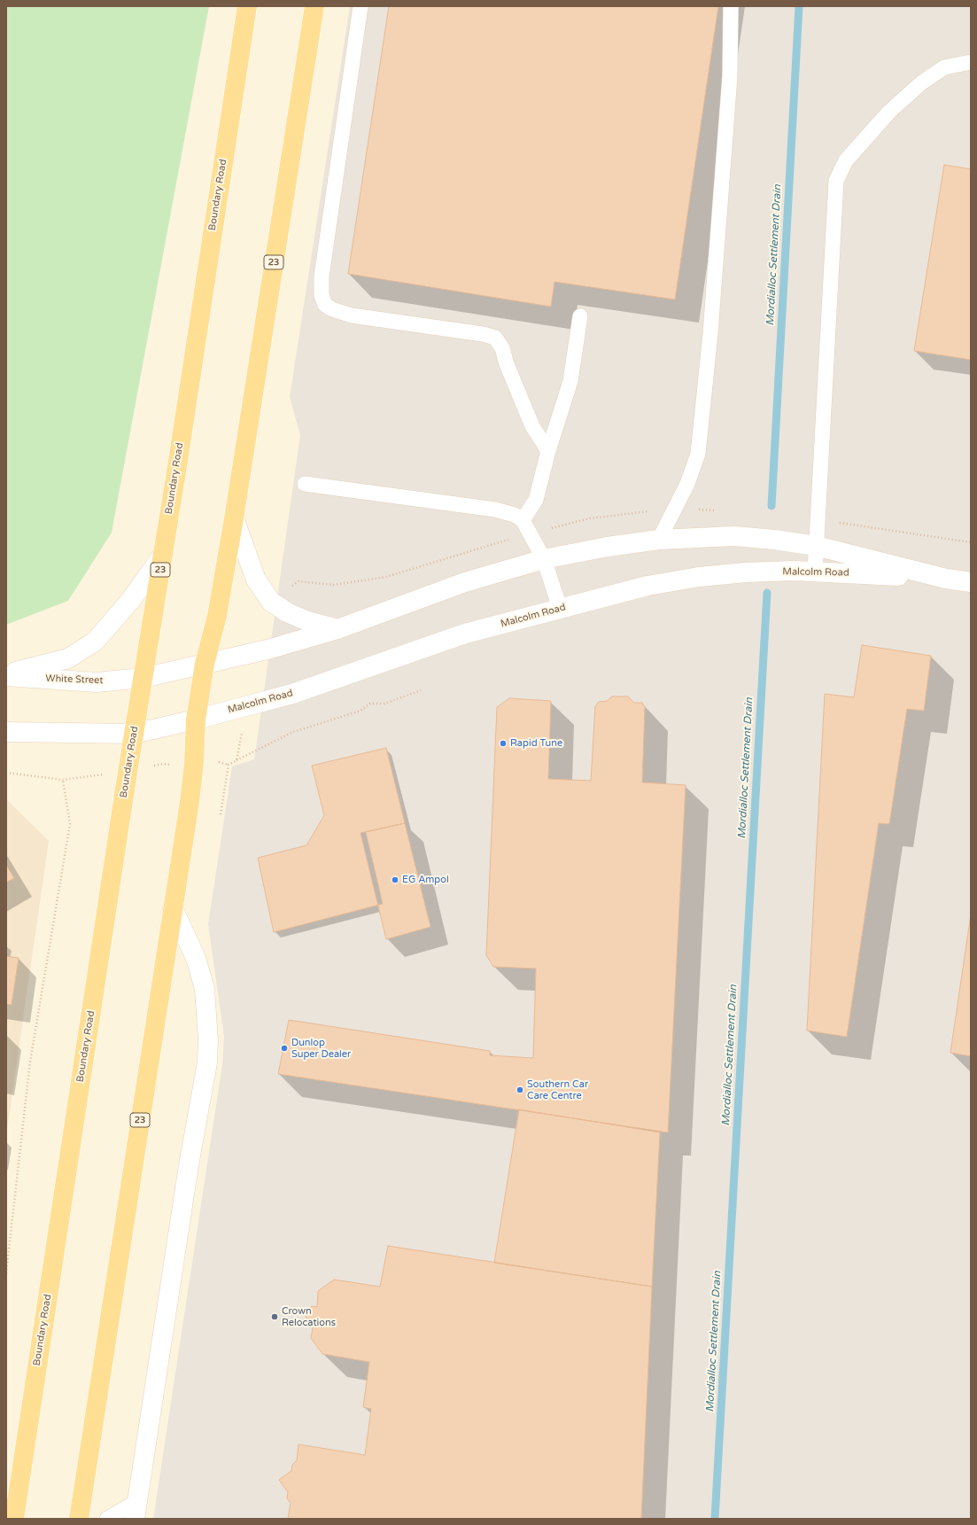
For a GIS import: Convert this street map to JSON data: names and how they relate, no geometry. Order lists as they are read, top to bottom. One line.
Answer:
{"streets":{"main road":["Boundary Road","23"],"street":["Malcolm Road","White Street"]},"crossings":[["Boundary Road","Malcolm Road"],["Boundary Road","White Street"],["23","Malcolm Road"],["Malcolm Road","White Street"]],"water":["Mordialloc Settlement Drain"],"places":["Rapid Tune","EG Ampol","Dunlop Super Dealer","Southern Car Care Centre","Crown Relocations"]}
